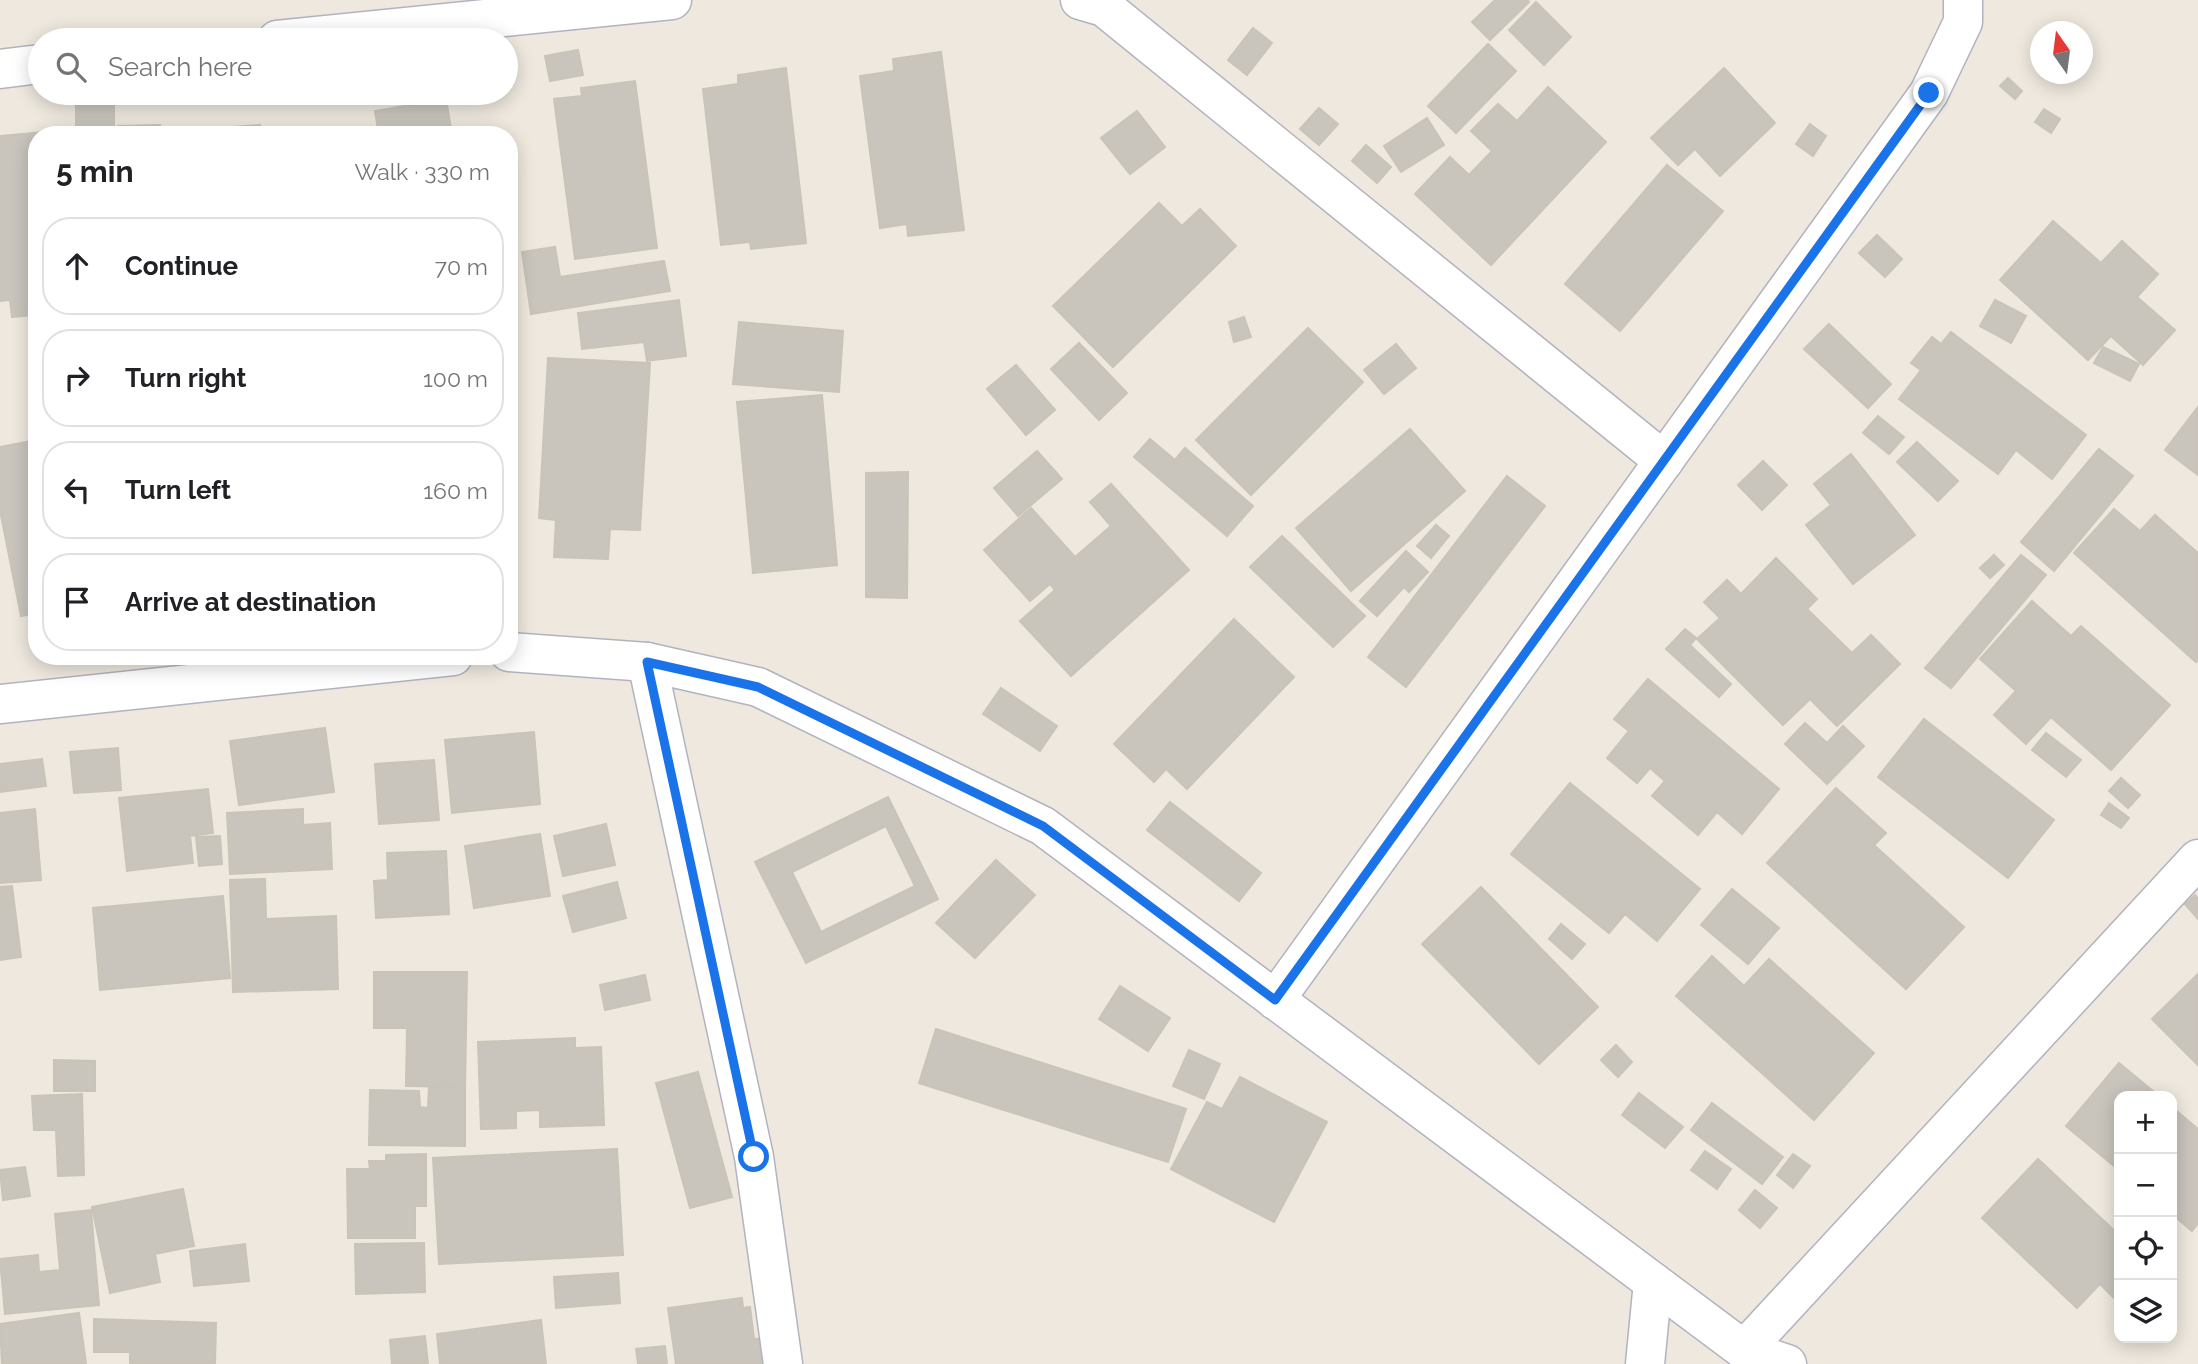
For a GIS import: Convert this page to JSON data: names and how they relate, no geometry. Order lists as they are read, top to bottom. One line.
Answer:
{"north":"top","page":{"search":"Search here","heading":["5 min","Walk · 330 m"],"list":[["Continue","70 m"],["Turn right","100 m"],["Turn left","160 m"],"Arrive at destination"],"map_buttons":["+","−"]}}
